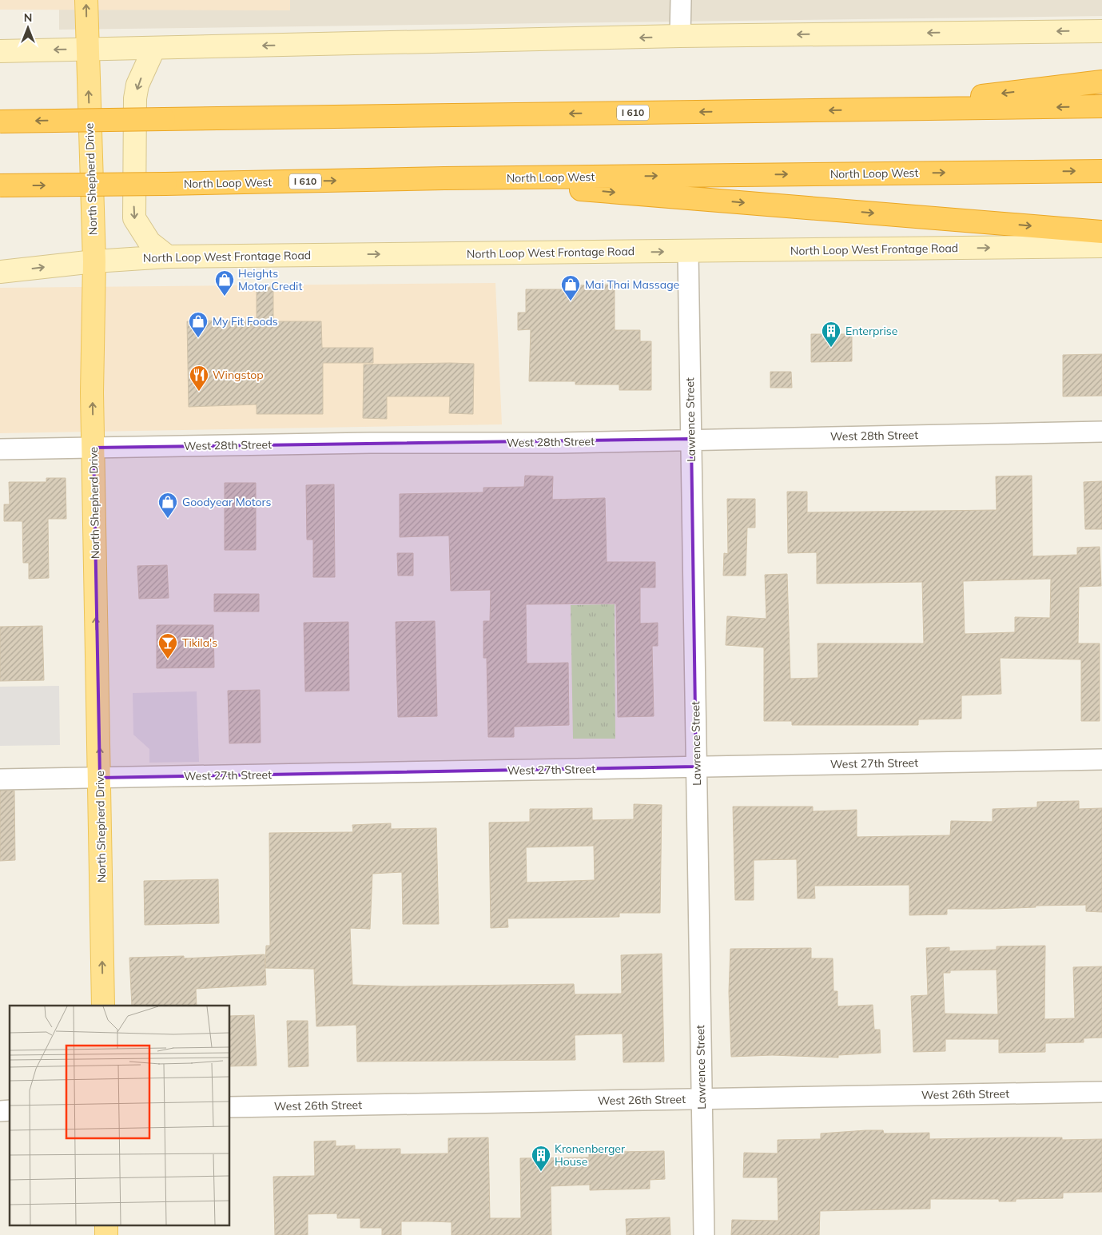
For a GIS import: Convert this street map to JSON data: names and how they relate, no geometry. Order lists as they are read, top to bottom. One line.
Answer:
{"streets":{"highway":["I 610","North Loop West"],"main road":["North Shepherd Drive","North Loop West Frontage Road"],"street":["Lawrence Street","West 28th Street","West 27th Street","West 26th Street"]},"crossings":[["North Shepherd Drive","North Loop West Frontage Road"],["North Shepherd Drive","West 28th Street"],["North Shepherd Drive","West 27th Street"],["North Loop West Frontage Road","Lawrence Street"],["Lawrence Street","West 28th Street"],["Lawrence Street","West 27th Street"],["Lawrence Street","West 26th Street"]],"one_way":["North Shepherd Drive","North Loop West Frontage Road"],"places":{"shop":["Heights Motor Credit","Mai Thai Massage","My Fit Foods","Goodyear Motors"],"building":["Enterprise","Kronenberger House"],"restaurant":["Wingstop"],"bar":["Tikila's"]},"north":"top"}
